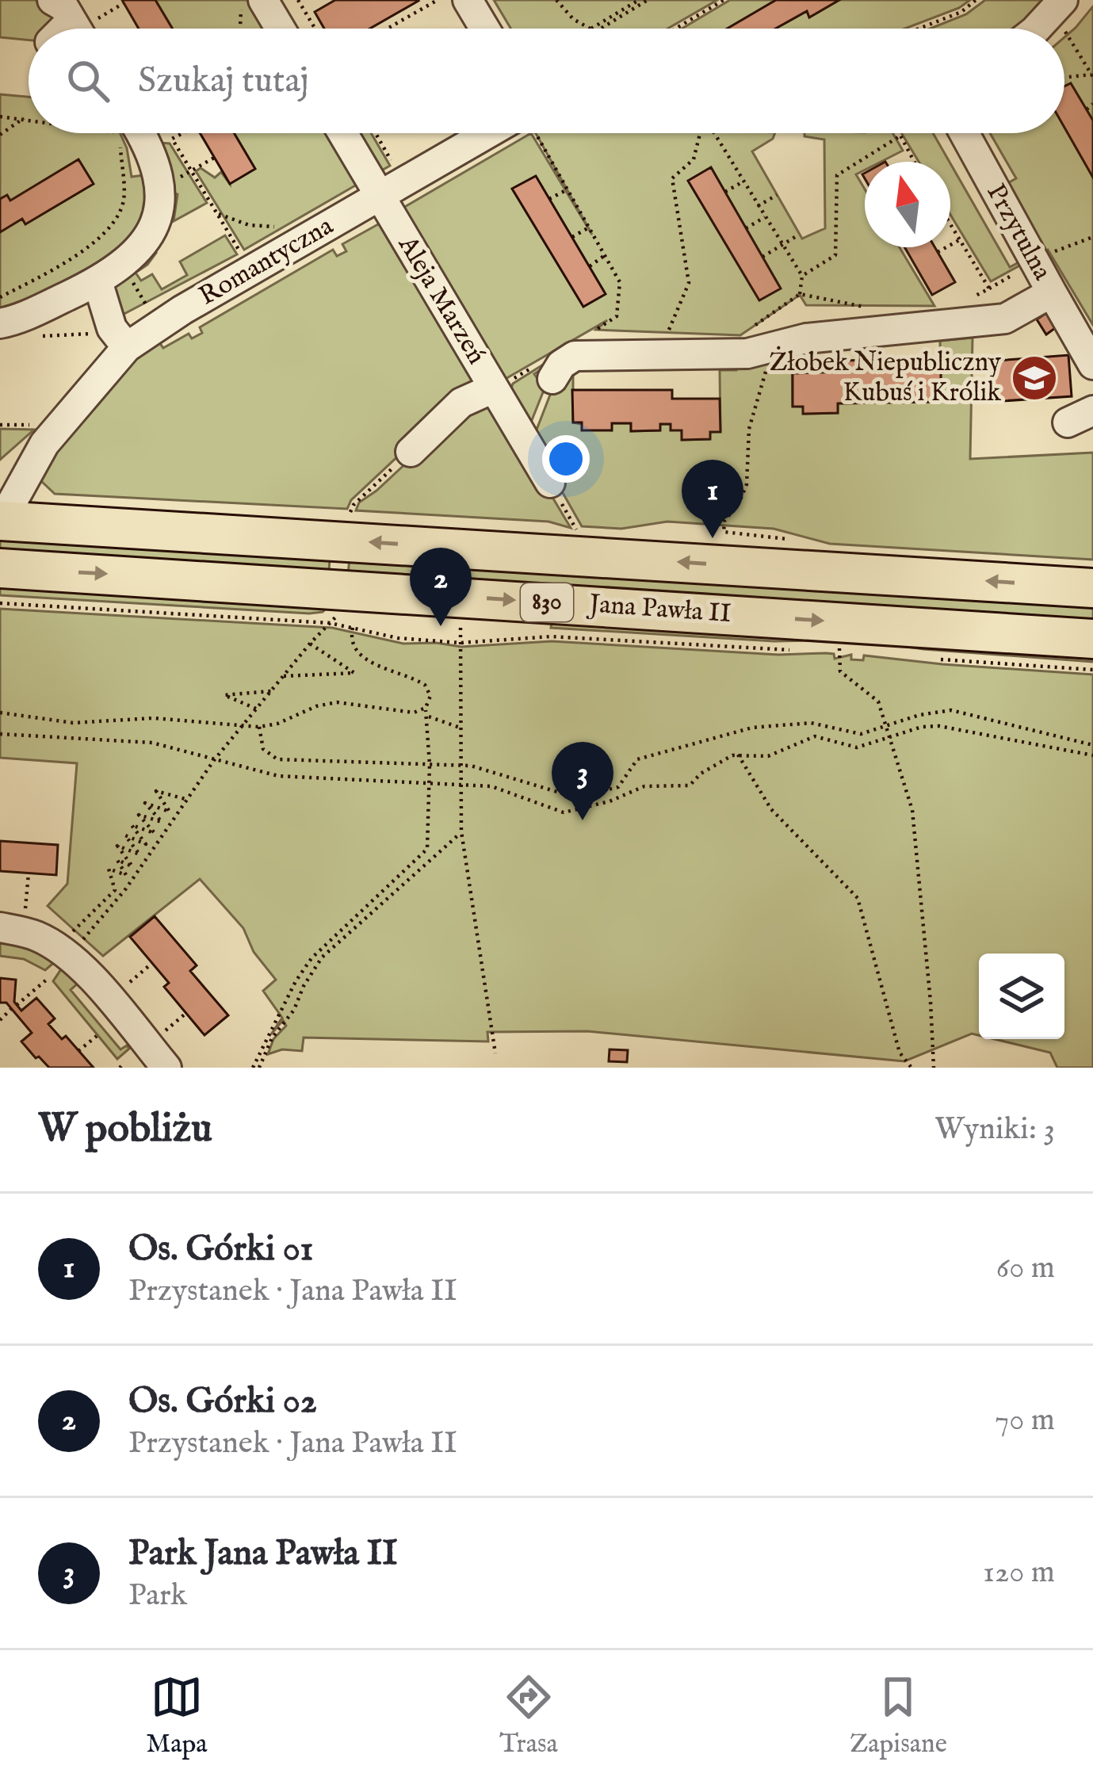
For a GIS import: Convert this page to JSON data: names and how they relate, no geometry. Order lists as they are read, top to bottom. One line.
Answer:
{"streets":{"main road":["830","Jana Pawła II"],"street":["Przytulna","Romantyczna","Aleja Marzeń"]},"crossings":[["Romantyczna","Aleja Marzeń"],["Romantyczna","Jana Pawła II"]],"places":{"school or university":["Żłobek Niepubliczny Kubuś i Królik"]},"north":"top","page":{"search":"Szukaj tutaj","pins":["1","2","3"],"heading":["W pobliżu","Wyniki: 3"],"list":[{"mark":"1","name":"Os. Górki 01","note":"Przystanek · Jana Pawła II","value":"60 m"},{"mark":"2","name":"Os. Górki 02","note":"Przystanek · Jana Pawła II","value":"70 m"},{"mark":"3","name":"Park Jana Pawła II","note":"Park","value":"120 m"}],"nav":["Mapa","Trasa","Zapisane"]}}
